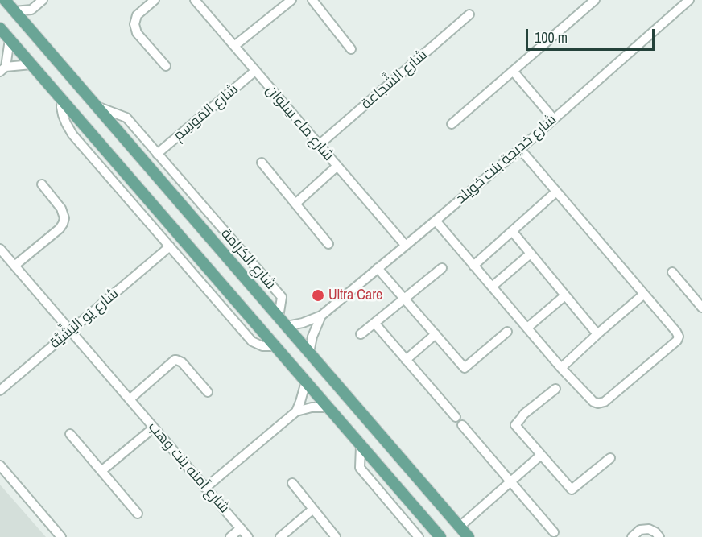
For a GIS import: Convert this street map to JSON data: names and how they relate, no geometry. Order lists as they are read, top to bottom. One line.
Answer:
{"streets":{"main road":["شارع الكرامة"],"street":["شارع الشَّجاعة","شارع المَوسِم","شارع ماء سِلوان","شارع خديجة بنت خويلد","شارع يَو اليَشِّيَّة","شارع آمنه بنت وهب"]},"crossings":[["شارع الشَّجاعة","شارع ماء سِلوان"],["شارع المَوسِم","شارع ماء سِلوان"],["شارع ماء سِلوان","شارع خديجة بنت خويلد"],["شارع خديجة بنت خويلد","شارع الكرامة"],["شارع يَو اليَشِّيَّة","شارع آمنه بنت وهب"]],"places":["Ultra Care"],"scale_bar":"100 m"}
